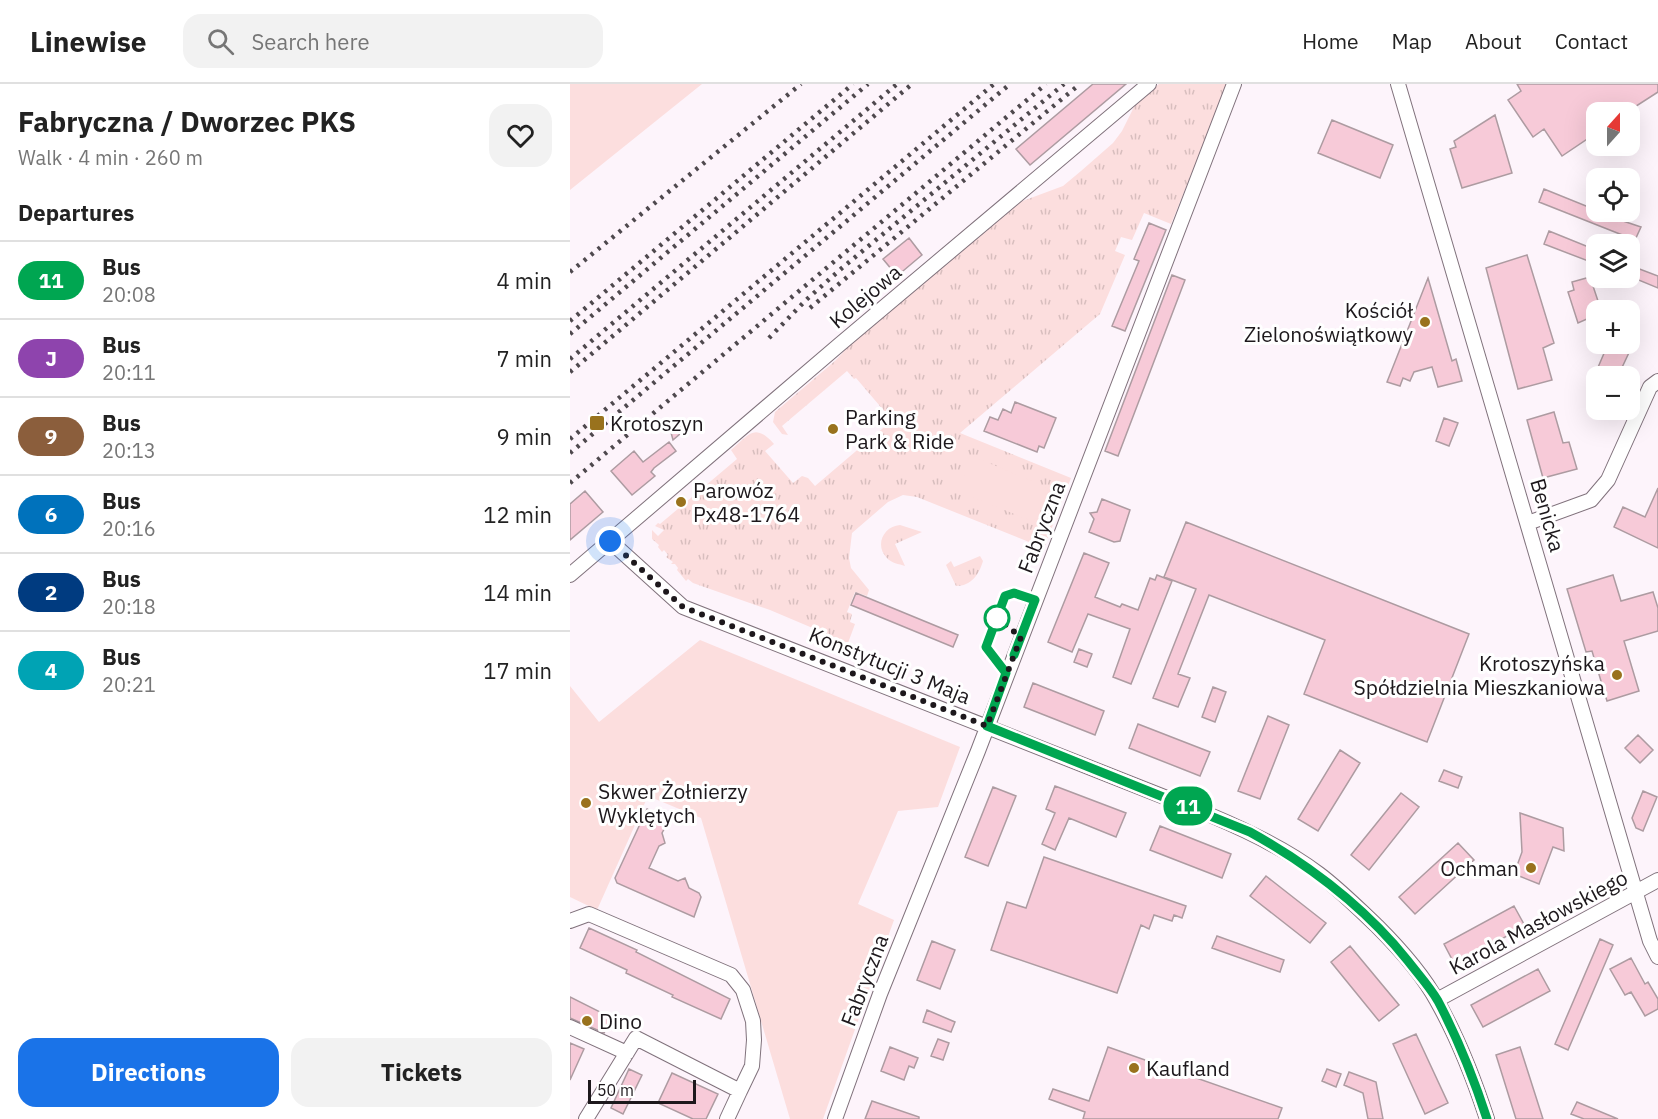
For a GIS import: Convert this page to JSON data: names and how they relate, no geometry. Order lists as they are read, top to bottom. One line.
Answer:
{"streets":{"street":["Kolejowa","Benicka","Fabryczna","Konstytucji 3 Maja","Karola Masłowskiego"]},"crossings":[["Kolejowa","Konstytucji 3 Maja"],["Benicka","Karola Masłowskiego"],["Fabryczna","Konstytucji 3 Maja"],["Konstytucji 3 Maja","Karola Masłowskiego"]],"places":{"other":["Kościół Zielonoświątkowy","Parking Park & Ride","Parowóz Px48-1764","Krotoszyńska Spółdzielnia Mieszkaniowa","Skwer Żołnierzy Wyklętych","Ochman","Dino","Kaufland"],"transit":["Krotoszyn"]},"lines":["bus line 11"],"scale_bar":"50 m","north":"top","page":{"header":"Linewise","search":"Search here","nav":["Home","Map","About","Contact"],"heading":[["Fabryczna / Dworzec PKS","Walk · 4 min · 260 m"],"Departures"],"on_map":"11","map_buttons":["+","−"],"list":[{"mark":"11","name":"Bus","note":"20:08","value":"4 min"},{"mark":"J","name":"Bus","note":"20:11","value":"7 min"},{"mark":"9","name":"Bus","note":"20:13","value":"9 min"},{"mark":"6","name":"Bus","note":"20:16","value":"12 min"},{"mark":"2","name":"Bus","note":"20:18","value":"14 min"},{"mark":"4","name":"Bus","note":"20:21","value":"17 min"}],"buttons":["Directions","Tickets"],"scale":"50 m"}}
